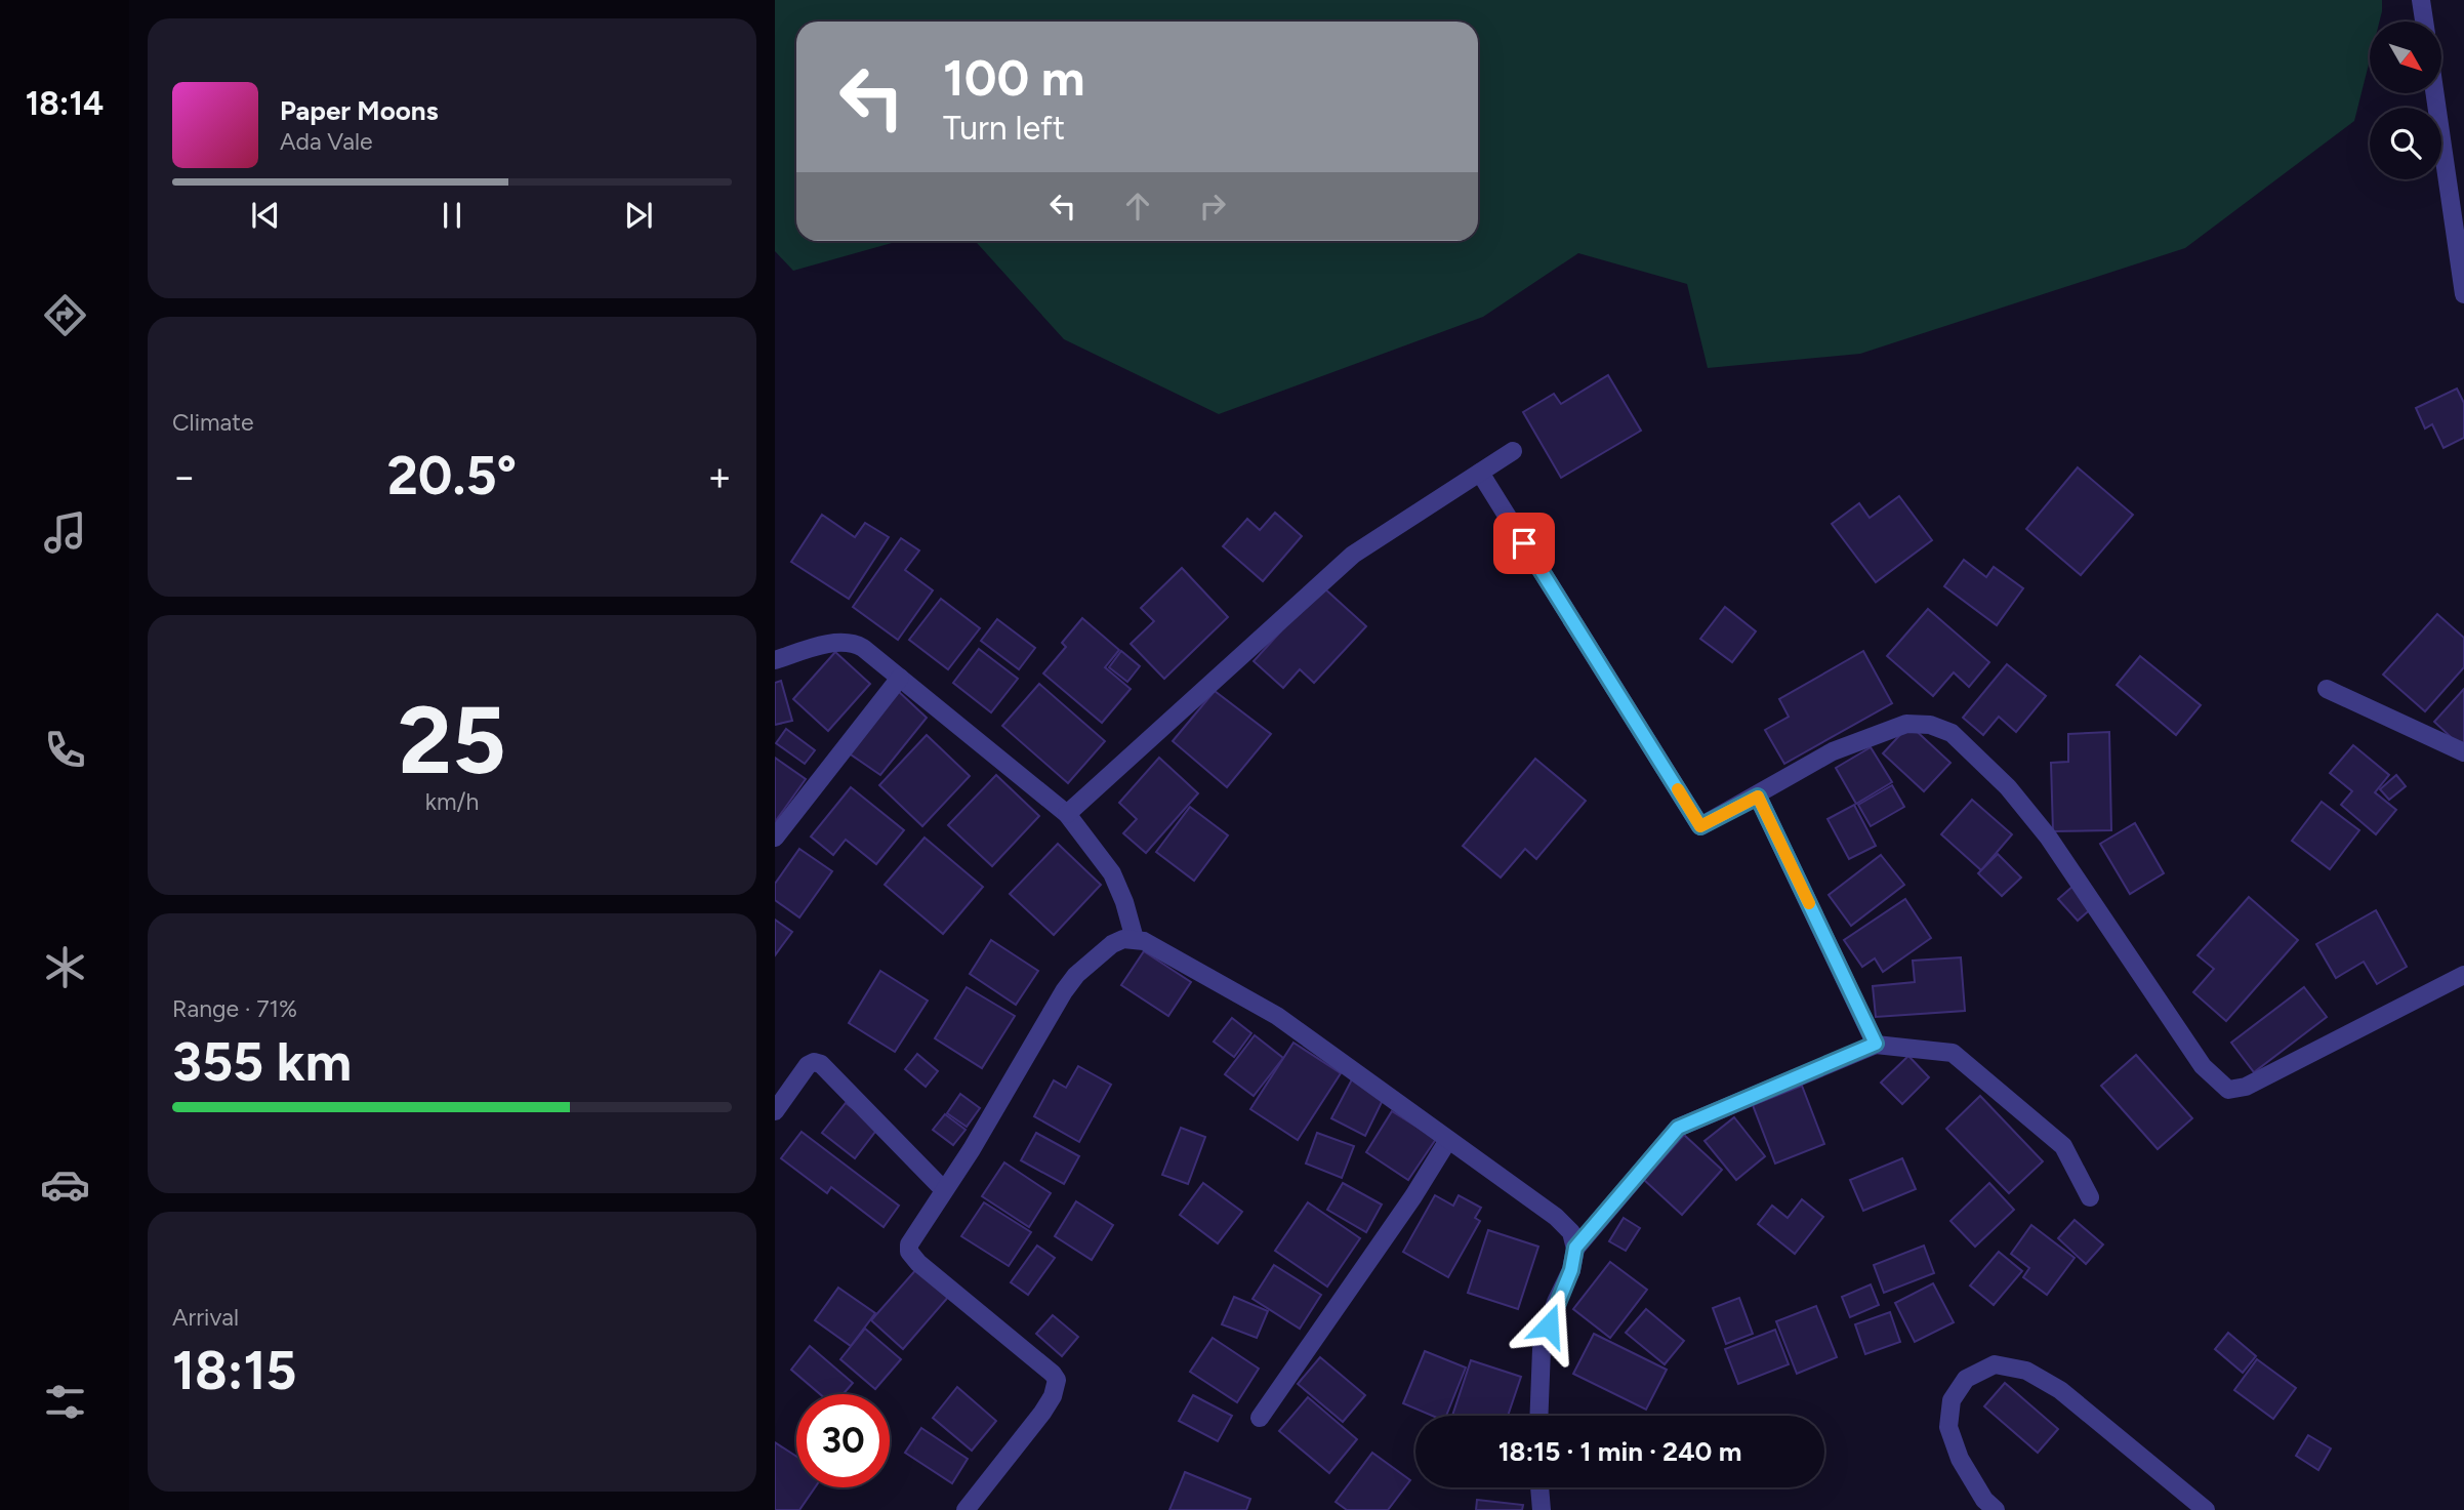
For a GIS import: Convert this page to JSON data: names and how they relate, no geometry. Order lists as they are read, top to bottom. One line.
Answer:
{"north":"bottom right","page":{"tabs":"18:14","turn":["100 m","Turn left"],"song":["Paper Moons","Ada Vale"],"tile":["Climate",["25","km/h"],["Range · 71%","355 km"],["Arrival","18:15"]],"heat":["−","20.5°","+"],"limit":"30","trip":"18:15 · 1 min · 240 m"}}
